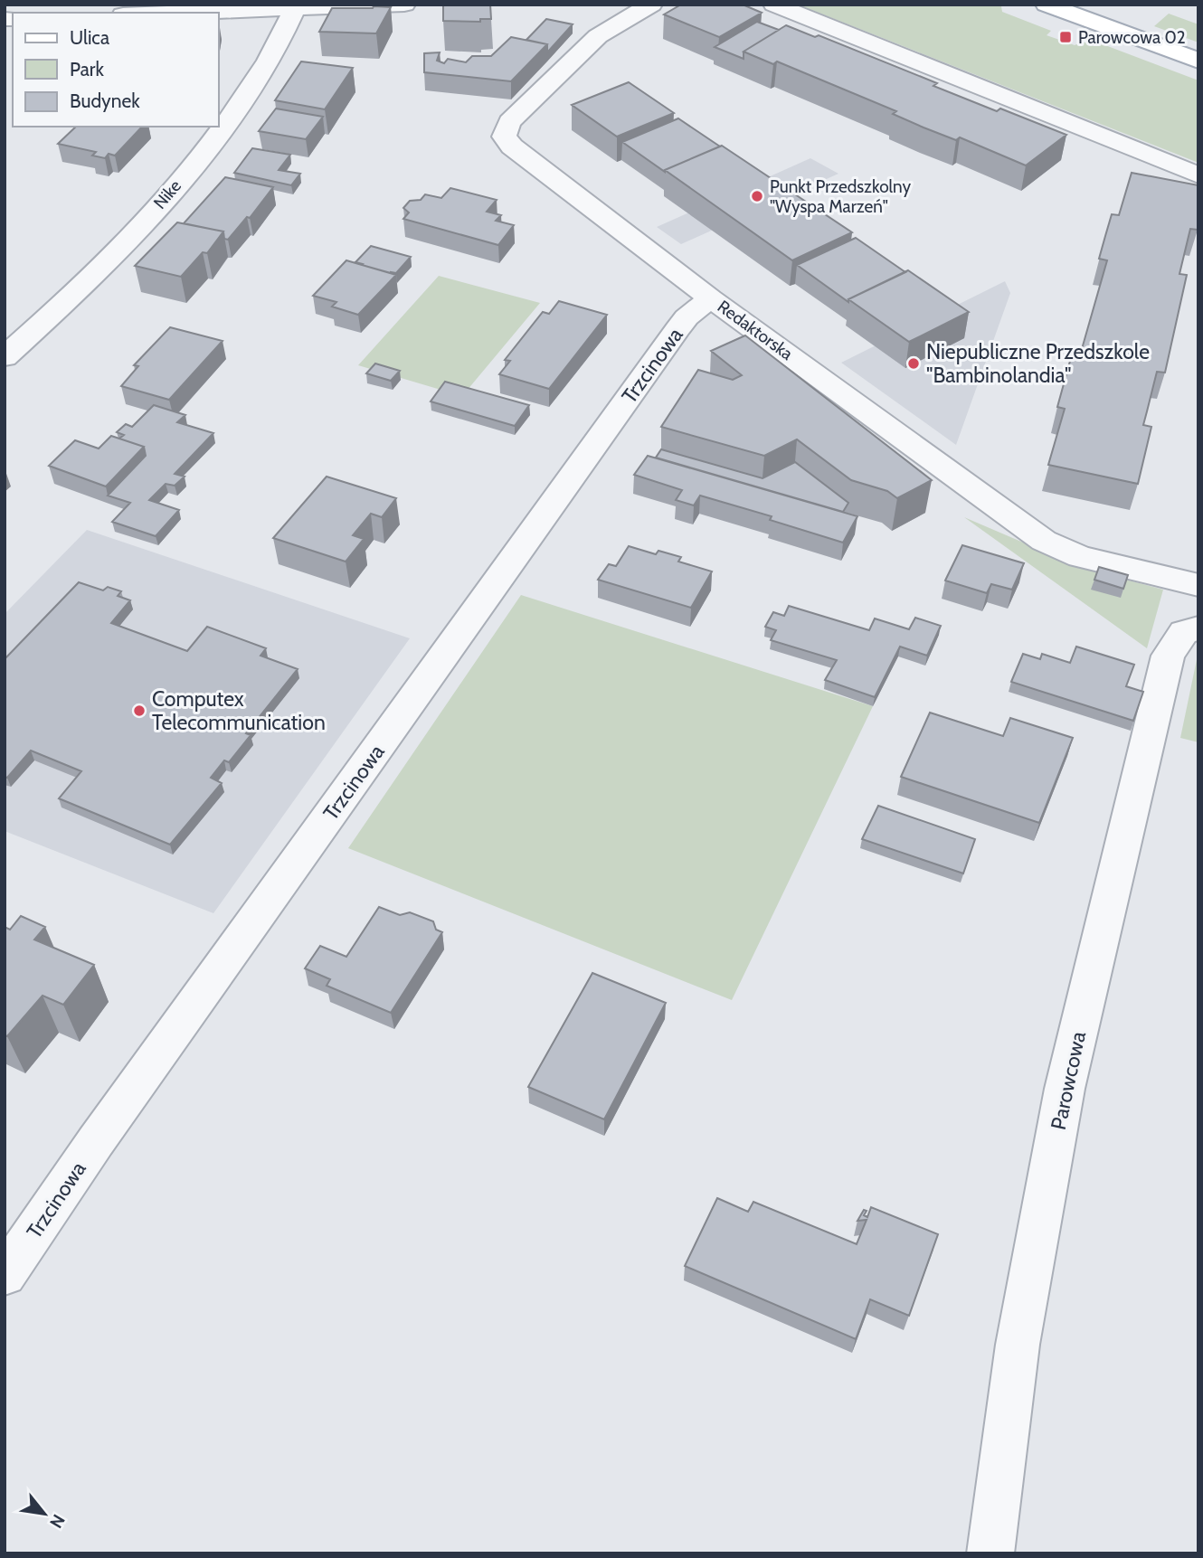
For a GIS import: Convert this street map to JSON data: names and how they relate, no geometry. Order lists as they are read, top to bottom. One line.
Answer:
{"streets":{"street":["Nike","Redaktorska","Trzcinowa","Parowcowa"]},"crossings":[["Redaktorska","Trzcinowa"]],"places":{"transit":["Parowcowa 02"],"other":["Punkt Przedszkolny \"Wyspa Marzeń\"","Niepubliczne Przedszkole \"Bambinolandia\"","Computex Telecommunication"]},"legend":["Ulica","Park","Budynek"],"north":"bottom right"}
